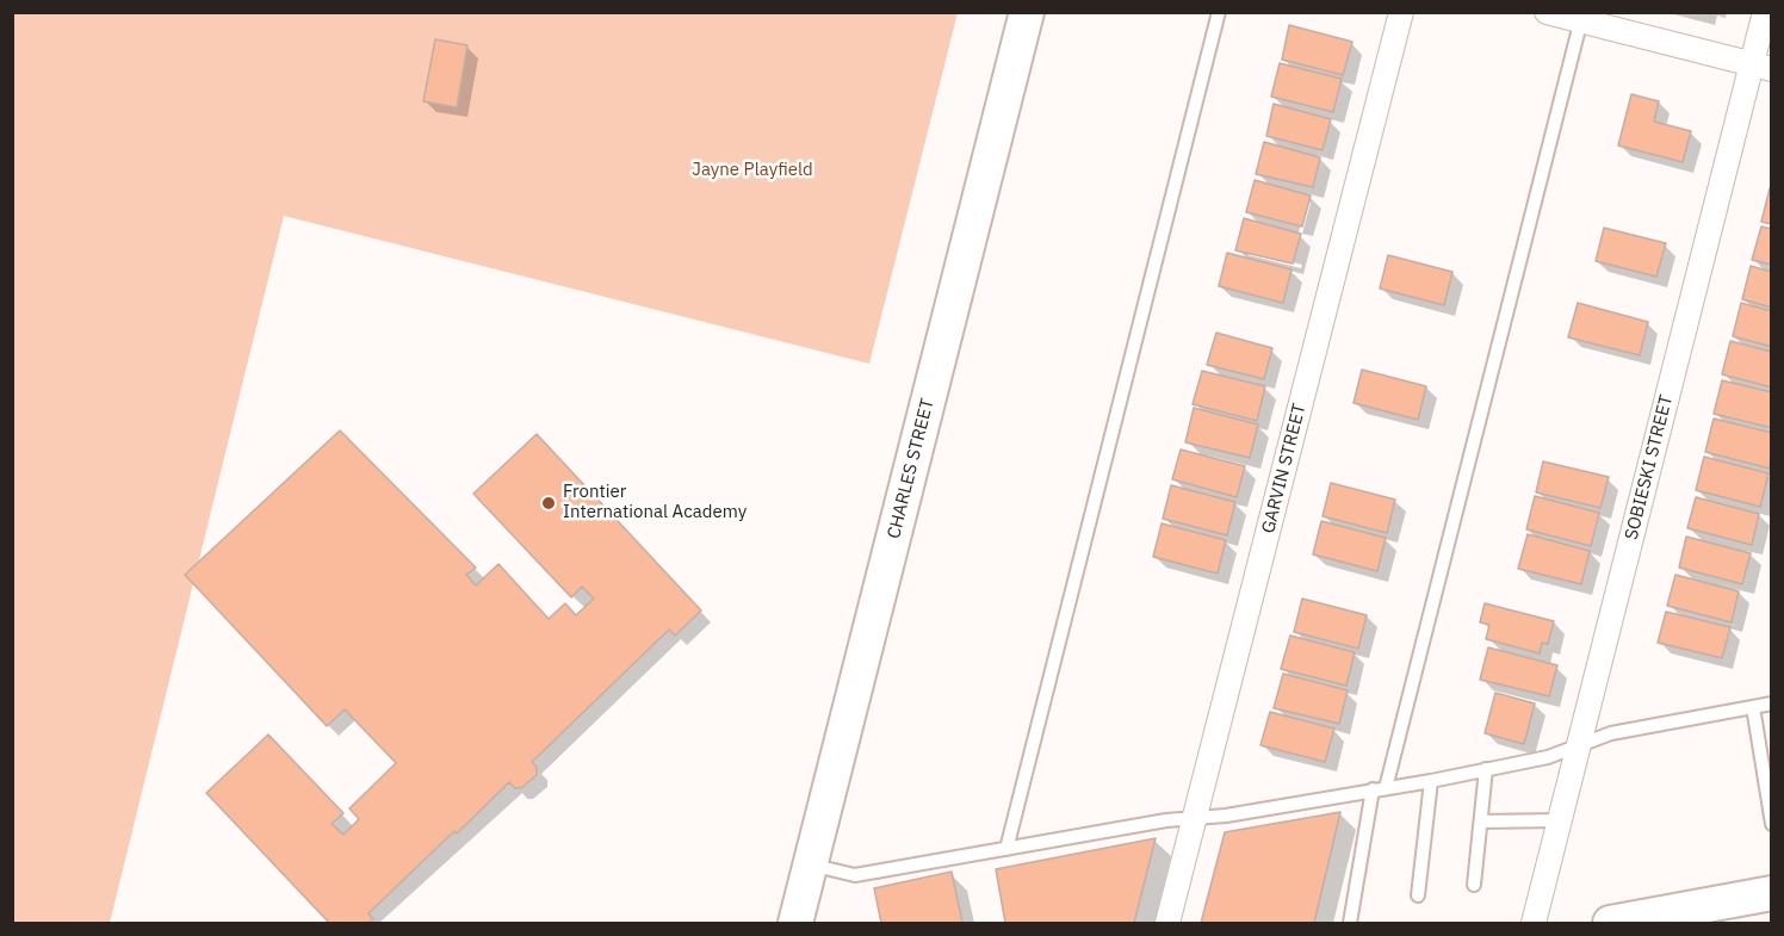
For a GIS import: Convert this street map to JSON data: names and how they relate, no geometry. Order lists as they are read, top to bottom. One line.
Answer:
{"streets":{"street":["SOBIESKI STREET","CHARLES STREET","GARVIN STREET"]},"parks":["Jayne Playfield"],"places":["Frontier International Academy"]}
